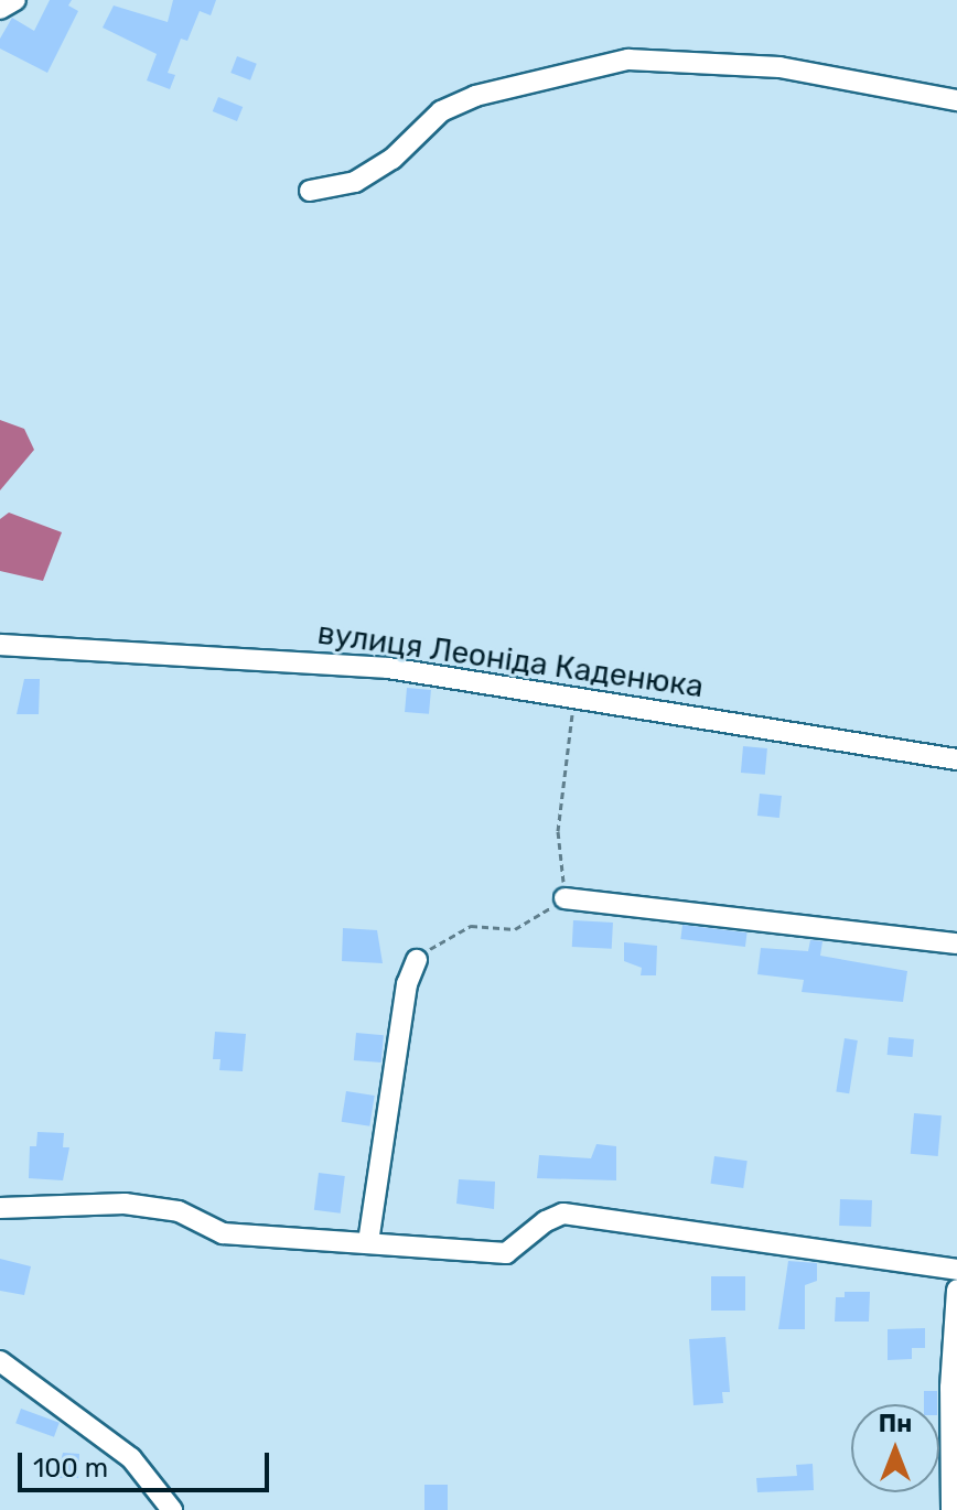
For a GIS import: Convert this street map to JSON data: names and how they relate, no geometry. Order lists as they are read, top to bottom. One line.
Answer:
{"streets":{"street":["вулиця Леоніда Каденюка"]},"scale_bar":"100 m","north":"top"}
